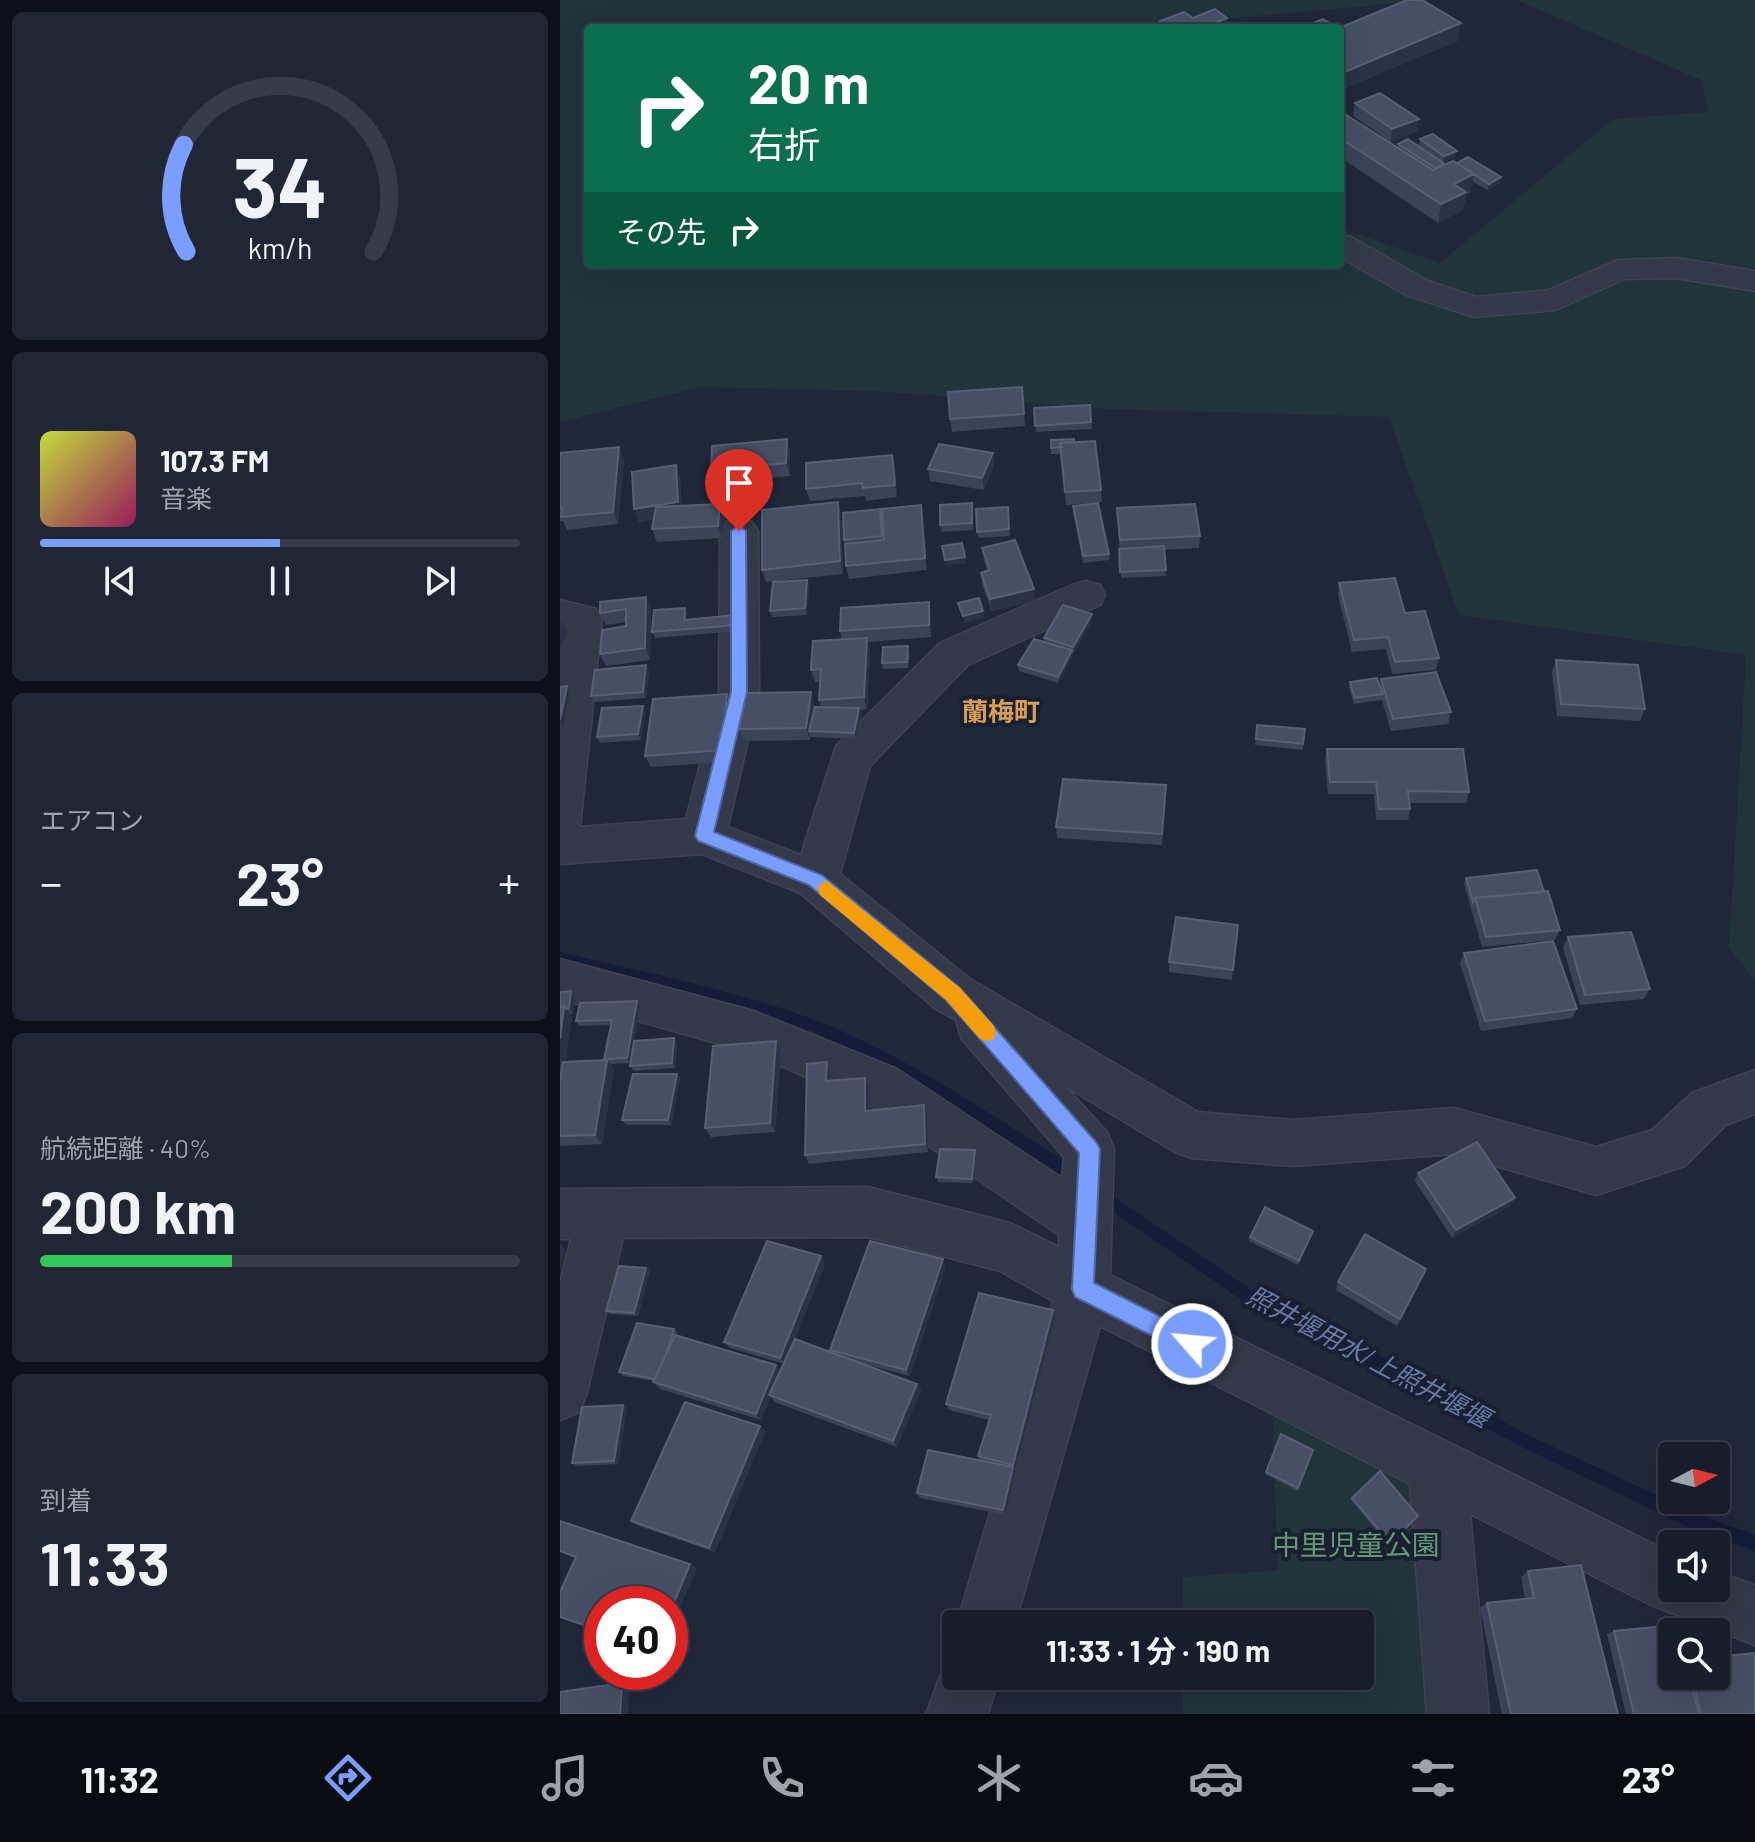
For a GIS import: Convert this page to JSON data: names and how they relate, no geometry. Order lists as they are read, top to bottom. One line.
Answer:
{"districts":["蘭梅町"],"water":["照井堰用水/上照井堰堰"],"parks":["中里児童公園"],"north":"right","page":{"turn":["20 m","右折"],"then":"その先","song":["107.3 FM","音楽"],"tile":["エアコン",["航続距離 · 40%","200 km"],["到着","11:33"]],"heat":["−","23°","+"],"limit":"40","trip":"11:33 · 1 分 · 190 m","tabs":["11:32","23°"],"gauge":["34","km/h"]}}
